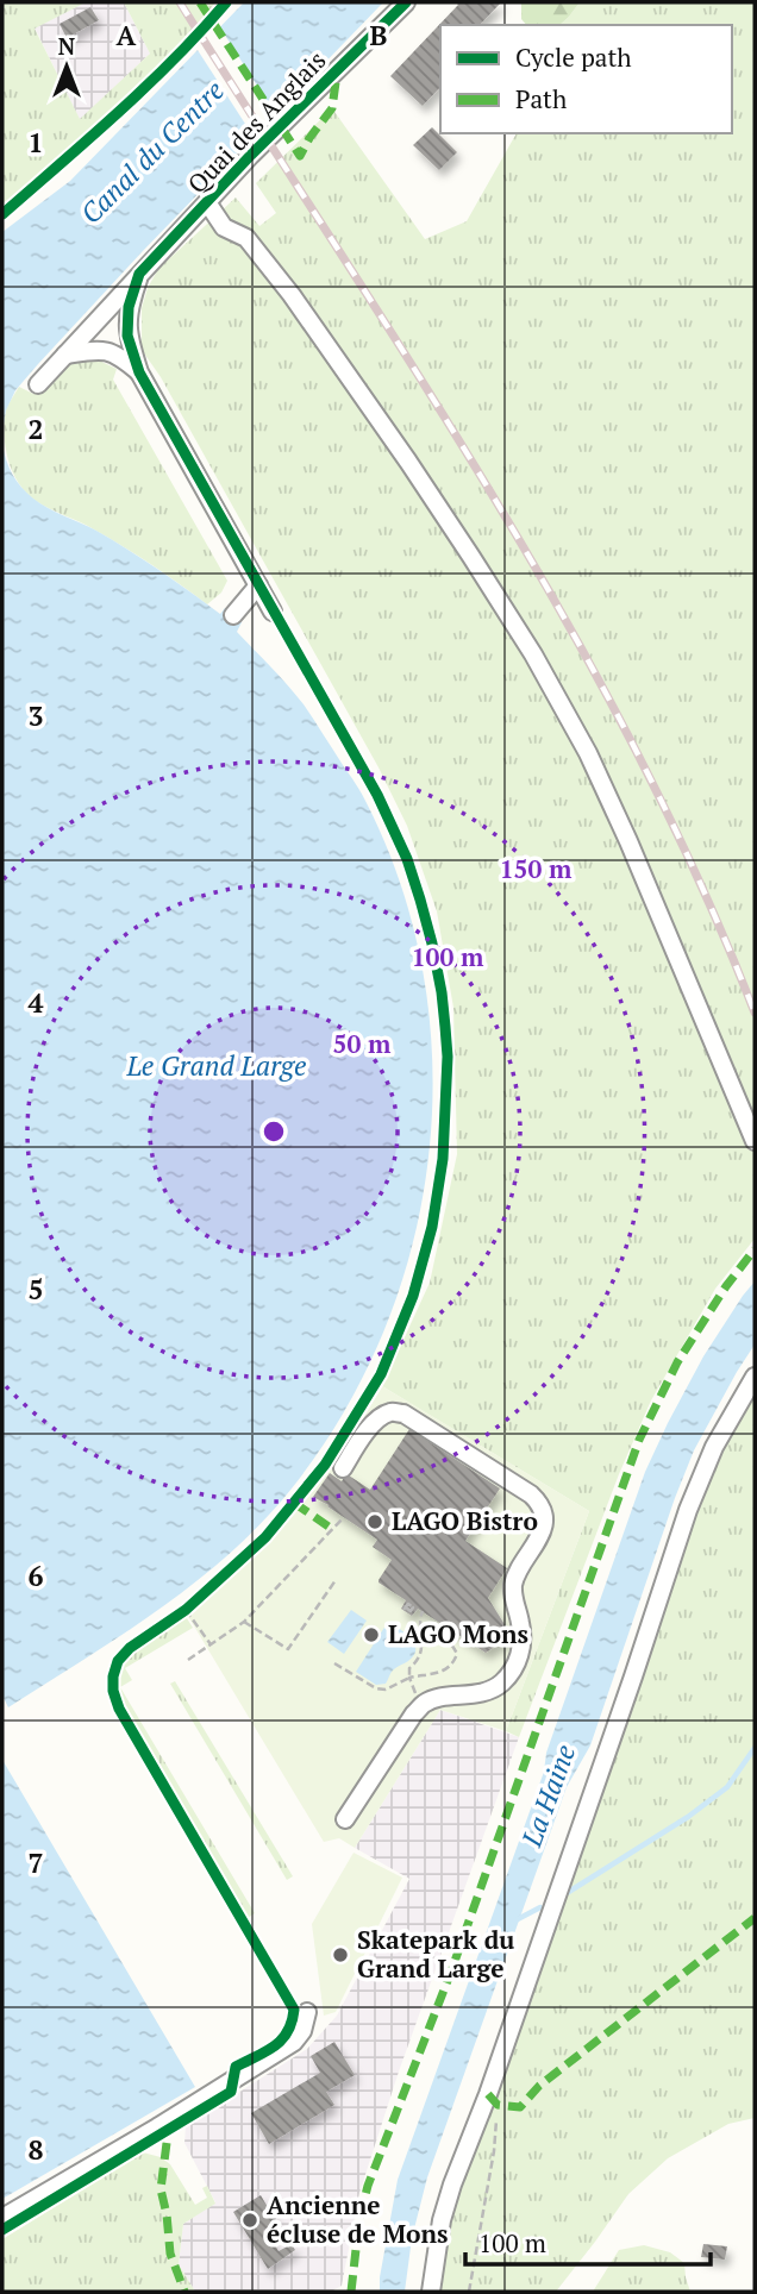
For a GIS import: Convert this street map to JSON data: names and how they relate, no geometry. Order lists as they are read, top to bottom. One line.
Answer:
{"streets":{"street":["Quai des Anglais"]},"water":["Canal du Centre","Le Grand Large","La Haine"],"places":["LAGO Bistro","LAGO Mons","Skatepark du Grand Large","Ancienne écluse de Mons"],"legend":["Cycle path","Path"],"scale_bar":"100 m","north":"top","grid":{"columns":["A","B"],"rows":["1","2","3","4","5","6","7","8"]},"rings":["150 m","100 m","50 m"]}
